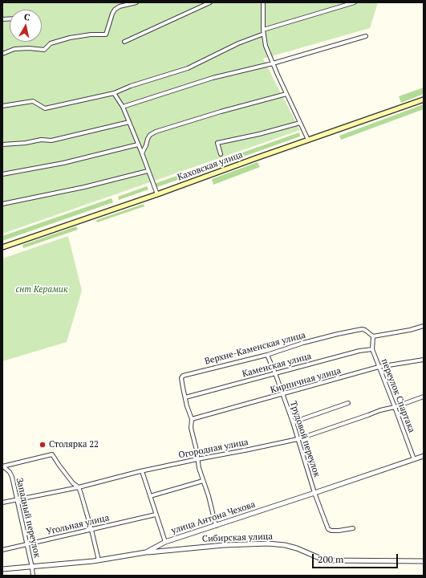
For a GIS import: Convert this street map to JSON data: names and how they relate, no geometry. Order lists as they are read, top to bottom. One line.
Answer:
{"streets":{"main road":["Каховская улица"],"street":["Верхне-Каменская улица","Каменская улица","Кирпичная улица","переулок Спартака","Трудовой переулок","Огородная улица","Западный переулок","улица Антона Чехова","Угольная улица","Сибирская улица"]},"crossings":[["Верхне-Каменская улица","Каменская улица"],["Верхне-Каменская улица","Кирпичная улица"],["Верхне-Каменская улица","переулок Спартака"],["Верхне-Каменская улица","Трудовой переулок"],["Верхне-Каменская улица","Огородная улица"],["Верхне-Каменская улица","улица Антона Чехова"],["Каменская улица","переулок Спартака"],["Каменская улица","Трудовой переулок"],["Кирпичная улица","переулок Спартака"],["Кирпичная улица","Трудовой переулок"],["переулок Спартака","Огородная улица"],["переулок Спартака","улица Антона Чехова"],["Трудовой переулок","Огородная улица"],["Трудовой переулок","улица Антона Чехова"],["Огородная улица","Западный переулок"],["Западный переулок","улица Антона Чехова"],["Западный переулок","Угольная улица"],["улица Антона Чехова","Сибирская улица"]],"parks":["снт Керамик"],"places":["Столярка 22"],"scale_bar":"200 m","north":"top"}
